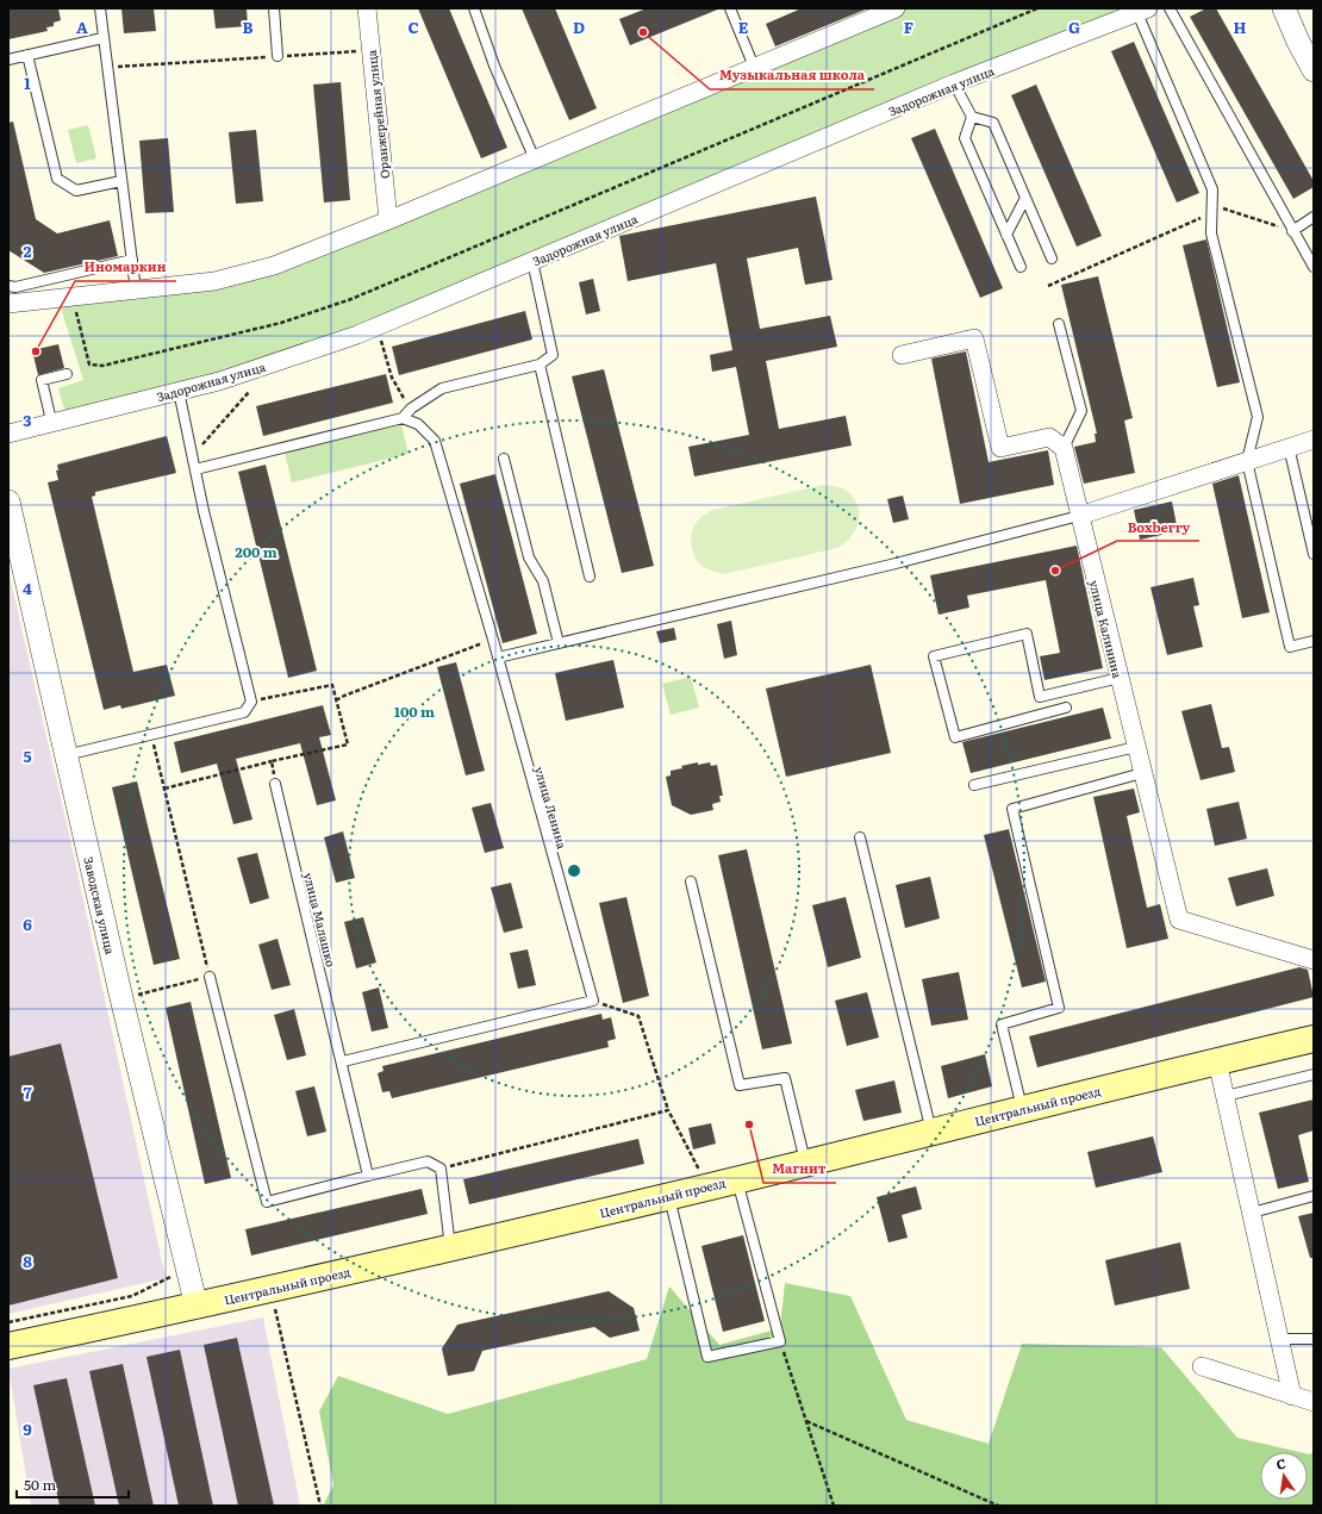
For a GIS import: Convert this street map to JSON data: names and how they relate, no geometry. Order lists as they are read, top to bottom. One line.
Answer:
{"streets":{"main road":["Центральный проезд"],"street":["Задорожная улица","Оранжерейная улица","улица Калинина","Заводская улица"],"lane":["улица Ленина","улица Малашко"]},"crossings":[["Заводская улица","Центральный проезд"]],"places":["Музыкальная школа","Иномаркин","Boxberry","Магнит"],"scale_bar":"50 m","north":"top","grid":{"columns":["A","B","C","D","E","F","G","H"],"rows":["1","2","3","4","5","6","7","8","9"]},"rings":["200 m","100 m"]}
